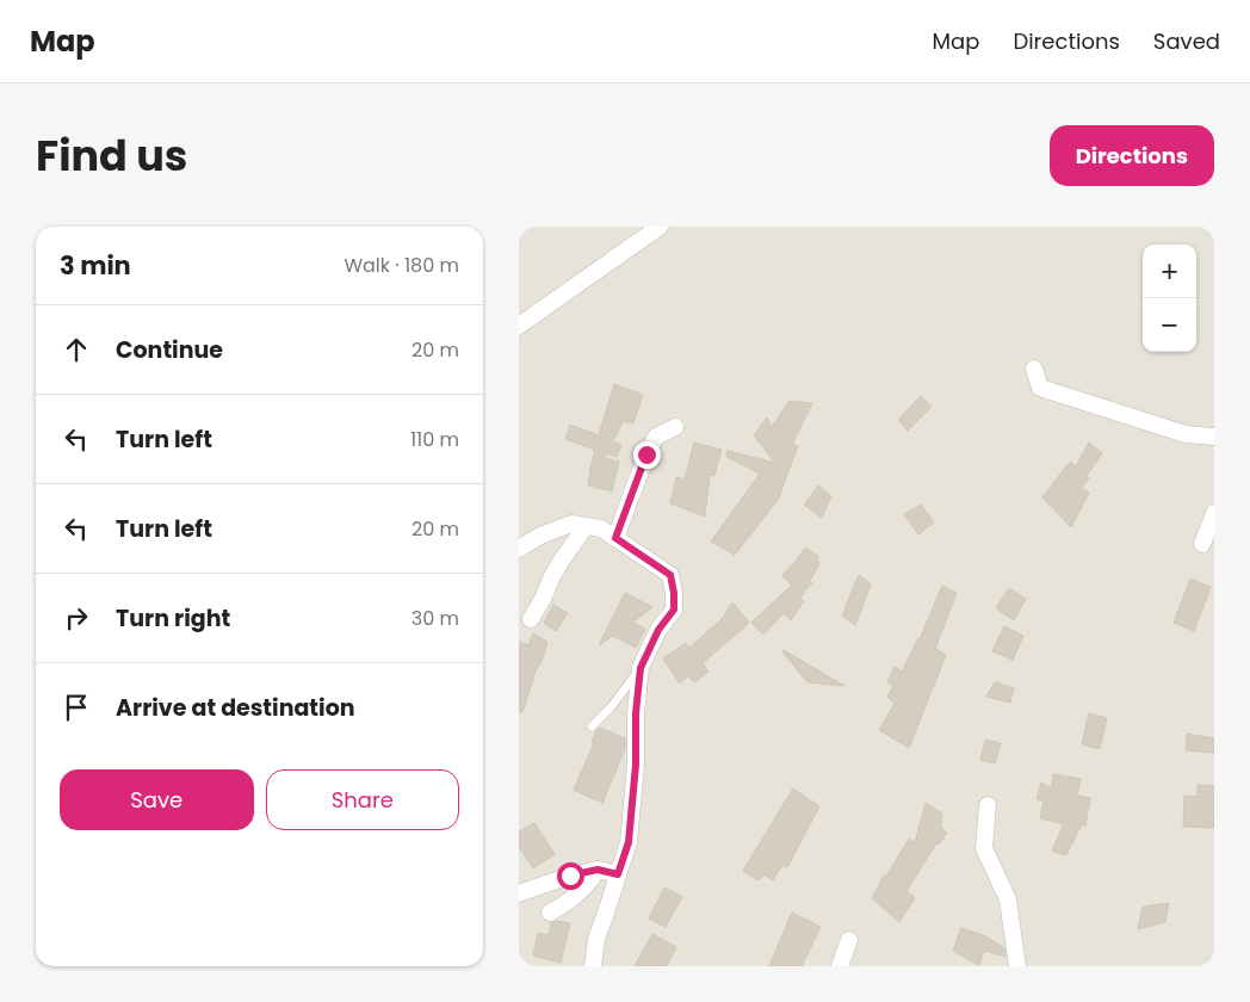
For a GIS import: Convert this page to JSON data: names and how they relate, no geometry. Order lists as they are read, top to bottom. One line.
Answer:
{"page":{"header":"Map","nav":["Map","Directions","Saved"],"title":"Find us","buttons":["Directions",["Save","Share"]],"heading":["3 min","Walk · 180 m"],"map_buttons":["+","−"],"list":[["Continue","20 m"],["Turn left","110 m"],["Turn left","20 m"],["Turn right","30 m"],"Arrive at destination"]}}
